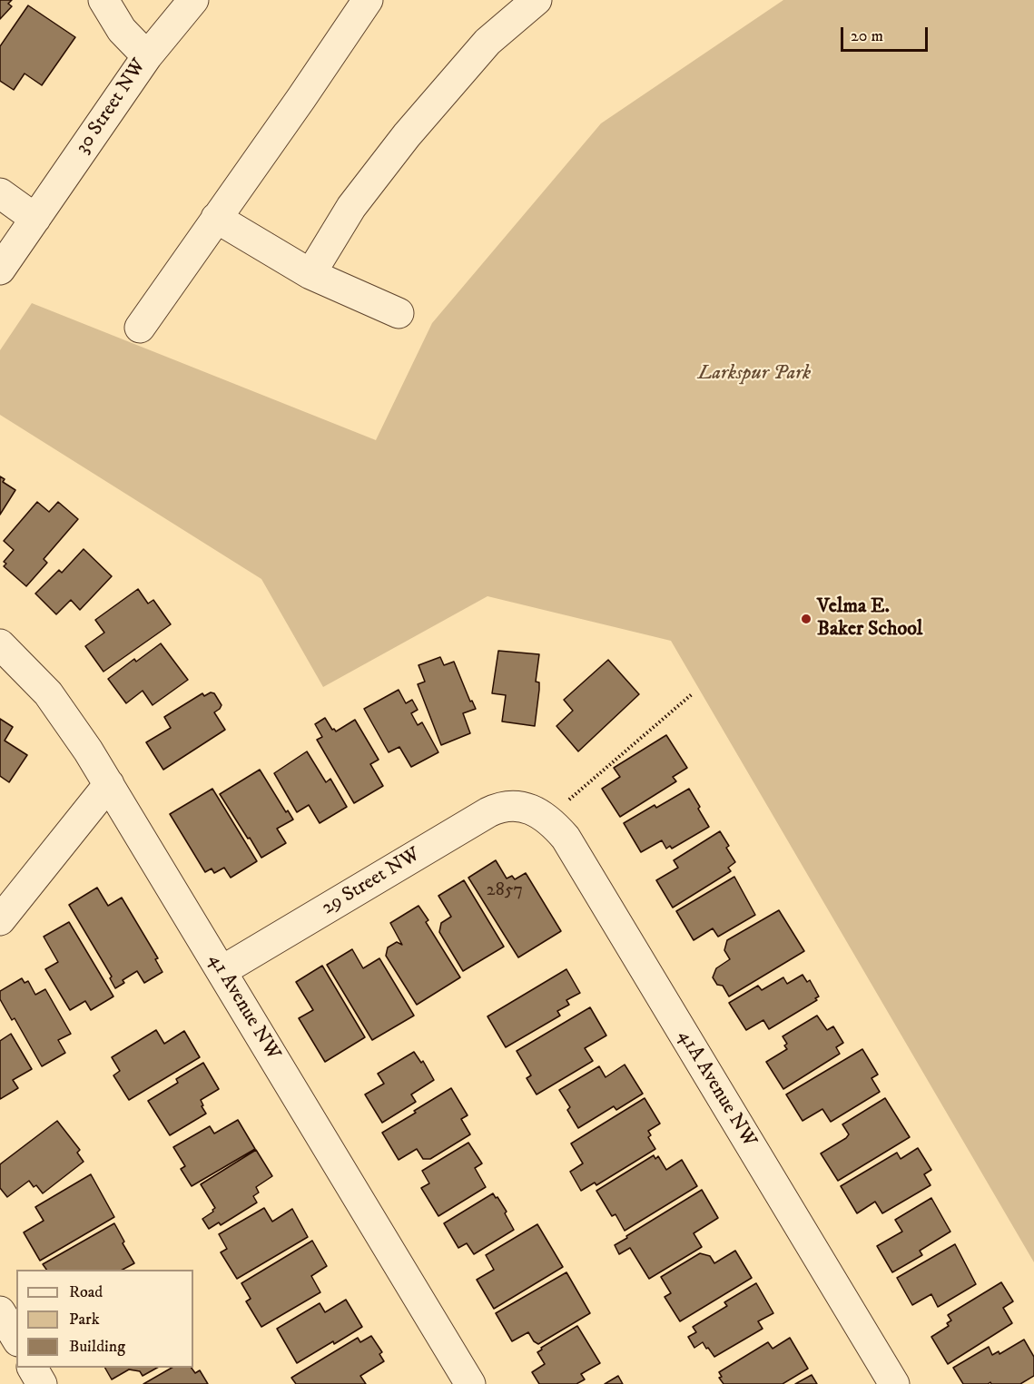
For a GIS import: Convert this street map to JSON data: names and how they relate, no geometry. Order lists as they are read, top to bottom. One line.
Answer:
{"streets":{"street":["30 Street NW","29 Street NW","41 Avenue NW","41A Avenue NW"]},"crossings":[["29 Street NW","41 Avenue NW"],["29 Street NW","41A Avenue NW"]],"parks":["Larkspur Park"],"places":["Velma E. Baker School"],"house_numbers":["2857"],"legend":["Road","Park","Building"],"scale_bar":"20 m"}
